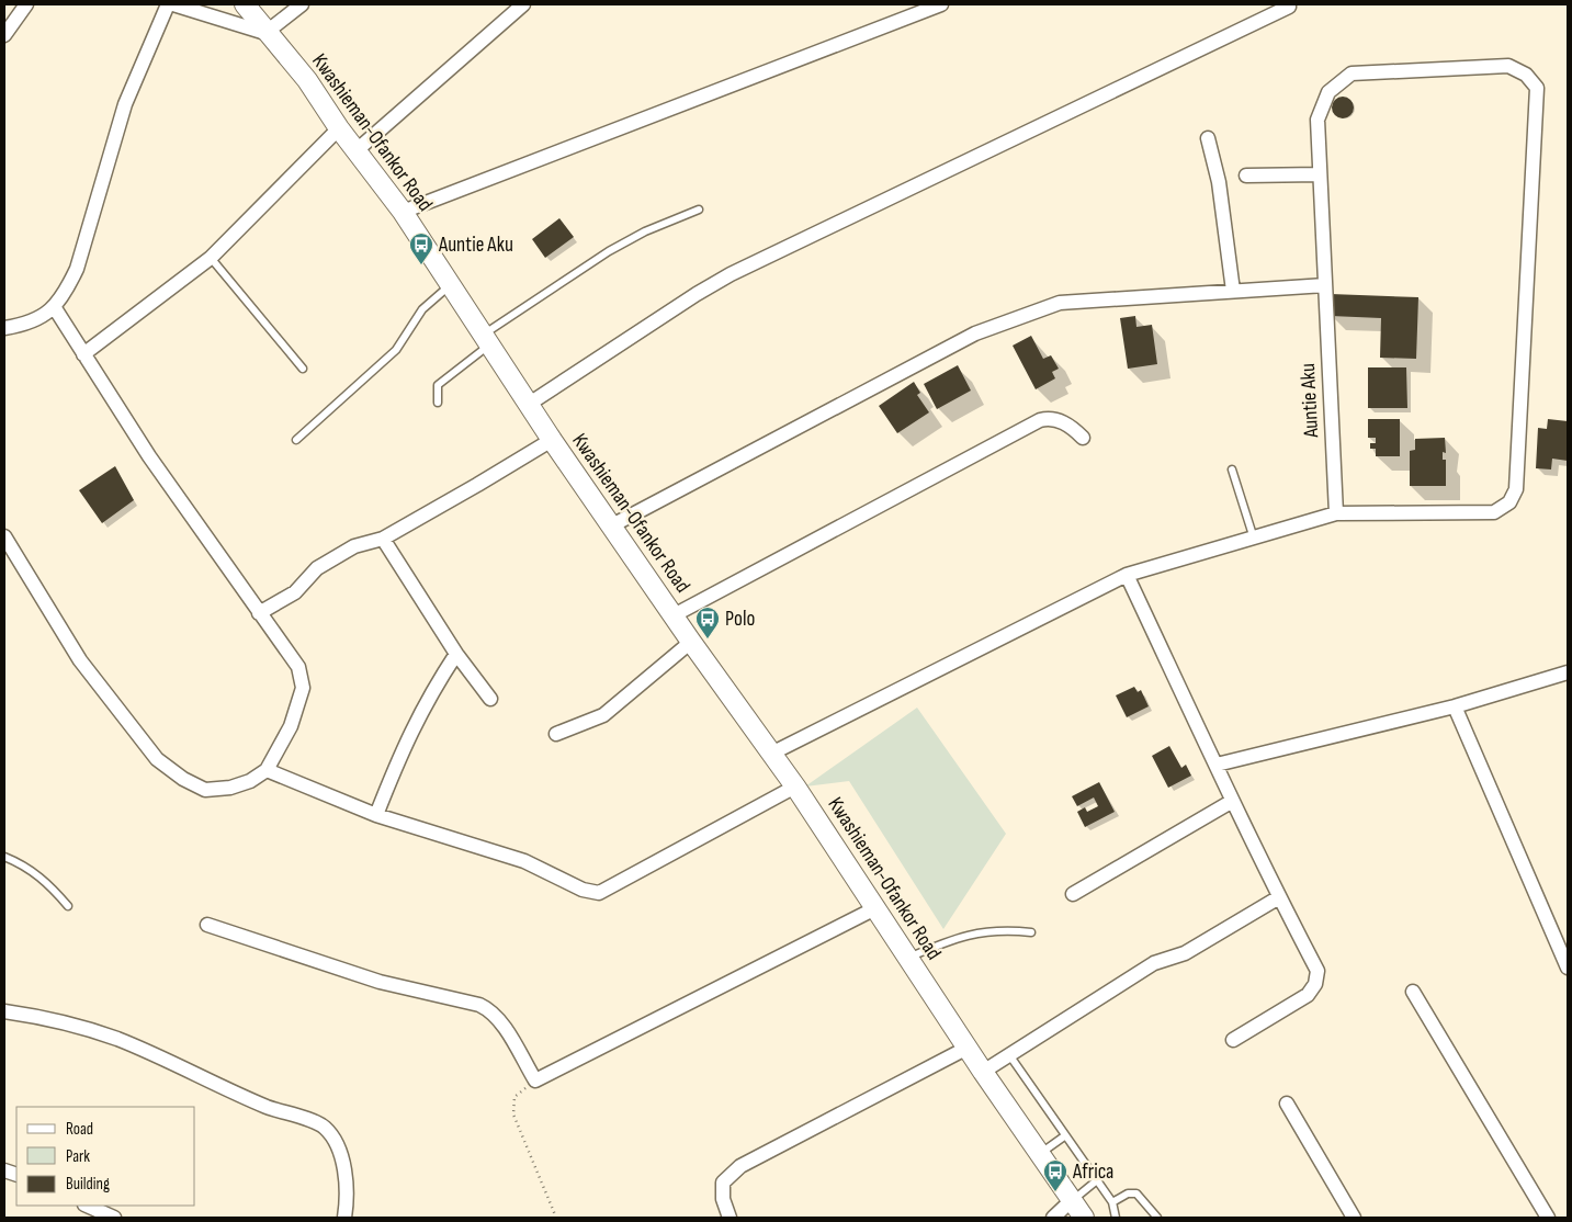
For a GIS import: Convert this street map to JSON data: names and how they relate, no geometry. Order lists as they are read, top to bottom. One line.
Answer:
{"streets":{"main road":["Kwashieman-Ofankor Road"],"street":["Auntie Aku"]},"places":{"bus stop":["Auntie Aku","Polo","Africa"]},"legend":["Road","Park","Building"]}
